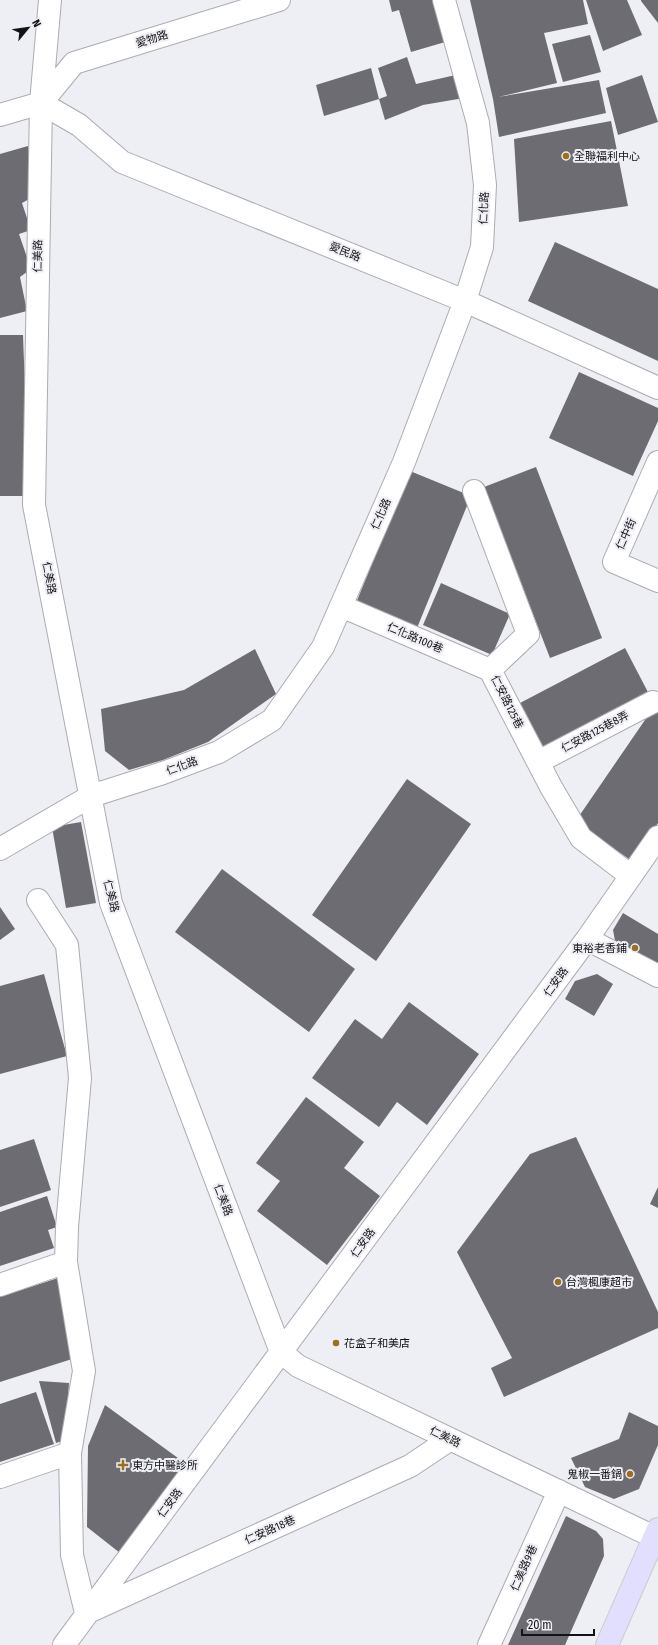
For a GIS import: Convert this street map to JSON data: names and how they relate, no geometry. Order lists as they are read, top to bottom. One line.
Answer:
{"streets":{"street":["愛物路","仁化路","愛民路","仁美路","仁中街","仁化路100巷","仁安路125巷","仁安路125巷8弄","仁安路","仁安路18巷","仁美路9巷"]},"crossings":[["愛物路","愛民路"],["愛物路","仁美路"],["仁化路","愛民路"],["仁化路","仁美路"],["仁化路","仁化路100巷"],["愛民路","仁美路"],["仁美路","仁安路"],["仁美路","仁安路18巷"],["仁美路","仁美路9巷"],["仁化路100巷","仁安路125巷"],["仁安路125巷","仁安路125巷8弄"],["仁安路125巷","仁安路"],["仁安路","仁安路18巷"]],"places":{"other":["全聯福利中心","東裕老香鋪","台灣楓康超市","花盒子和美店","鬼椒一番鍋"],"health":["東方中醫診所"]},"scale_bar":"20 m","north":"top right"}
